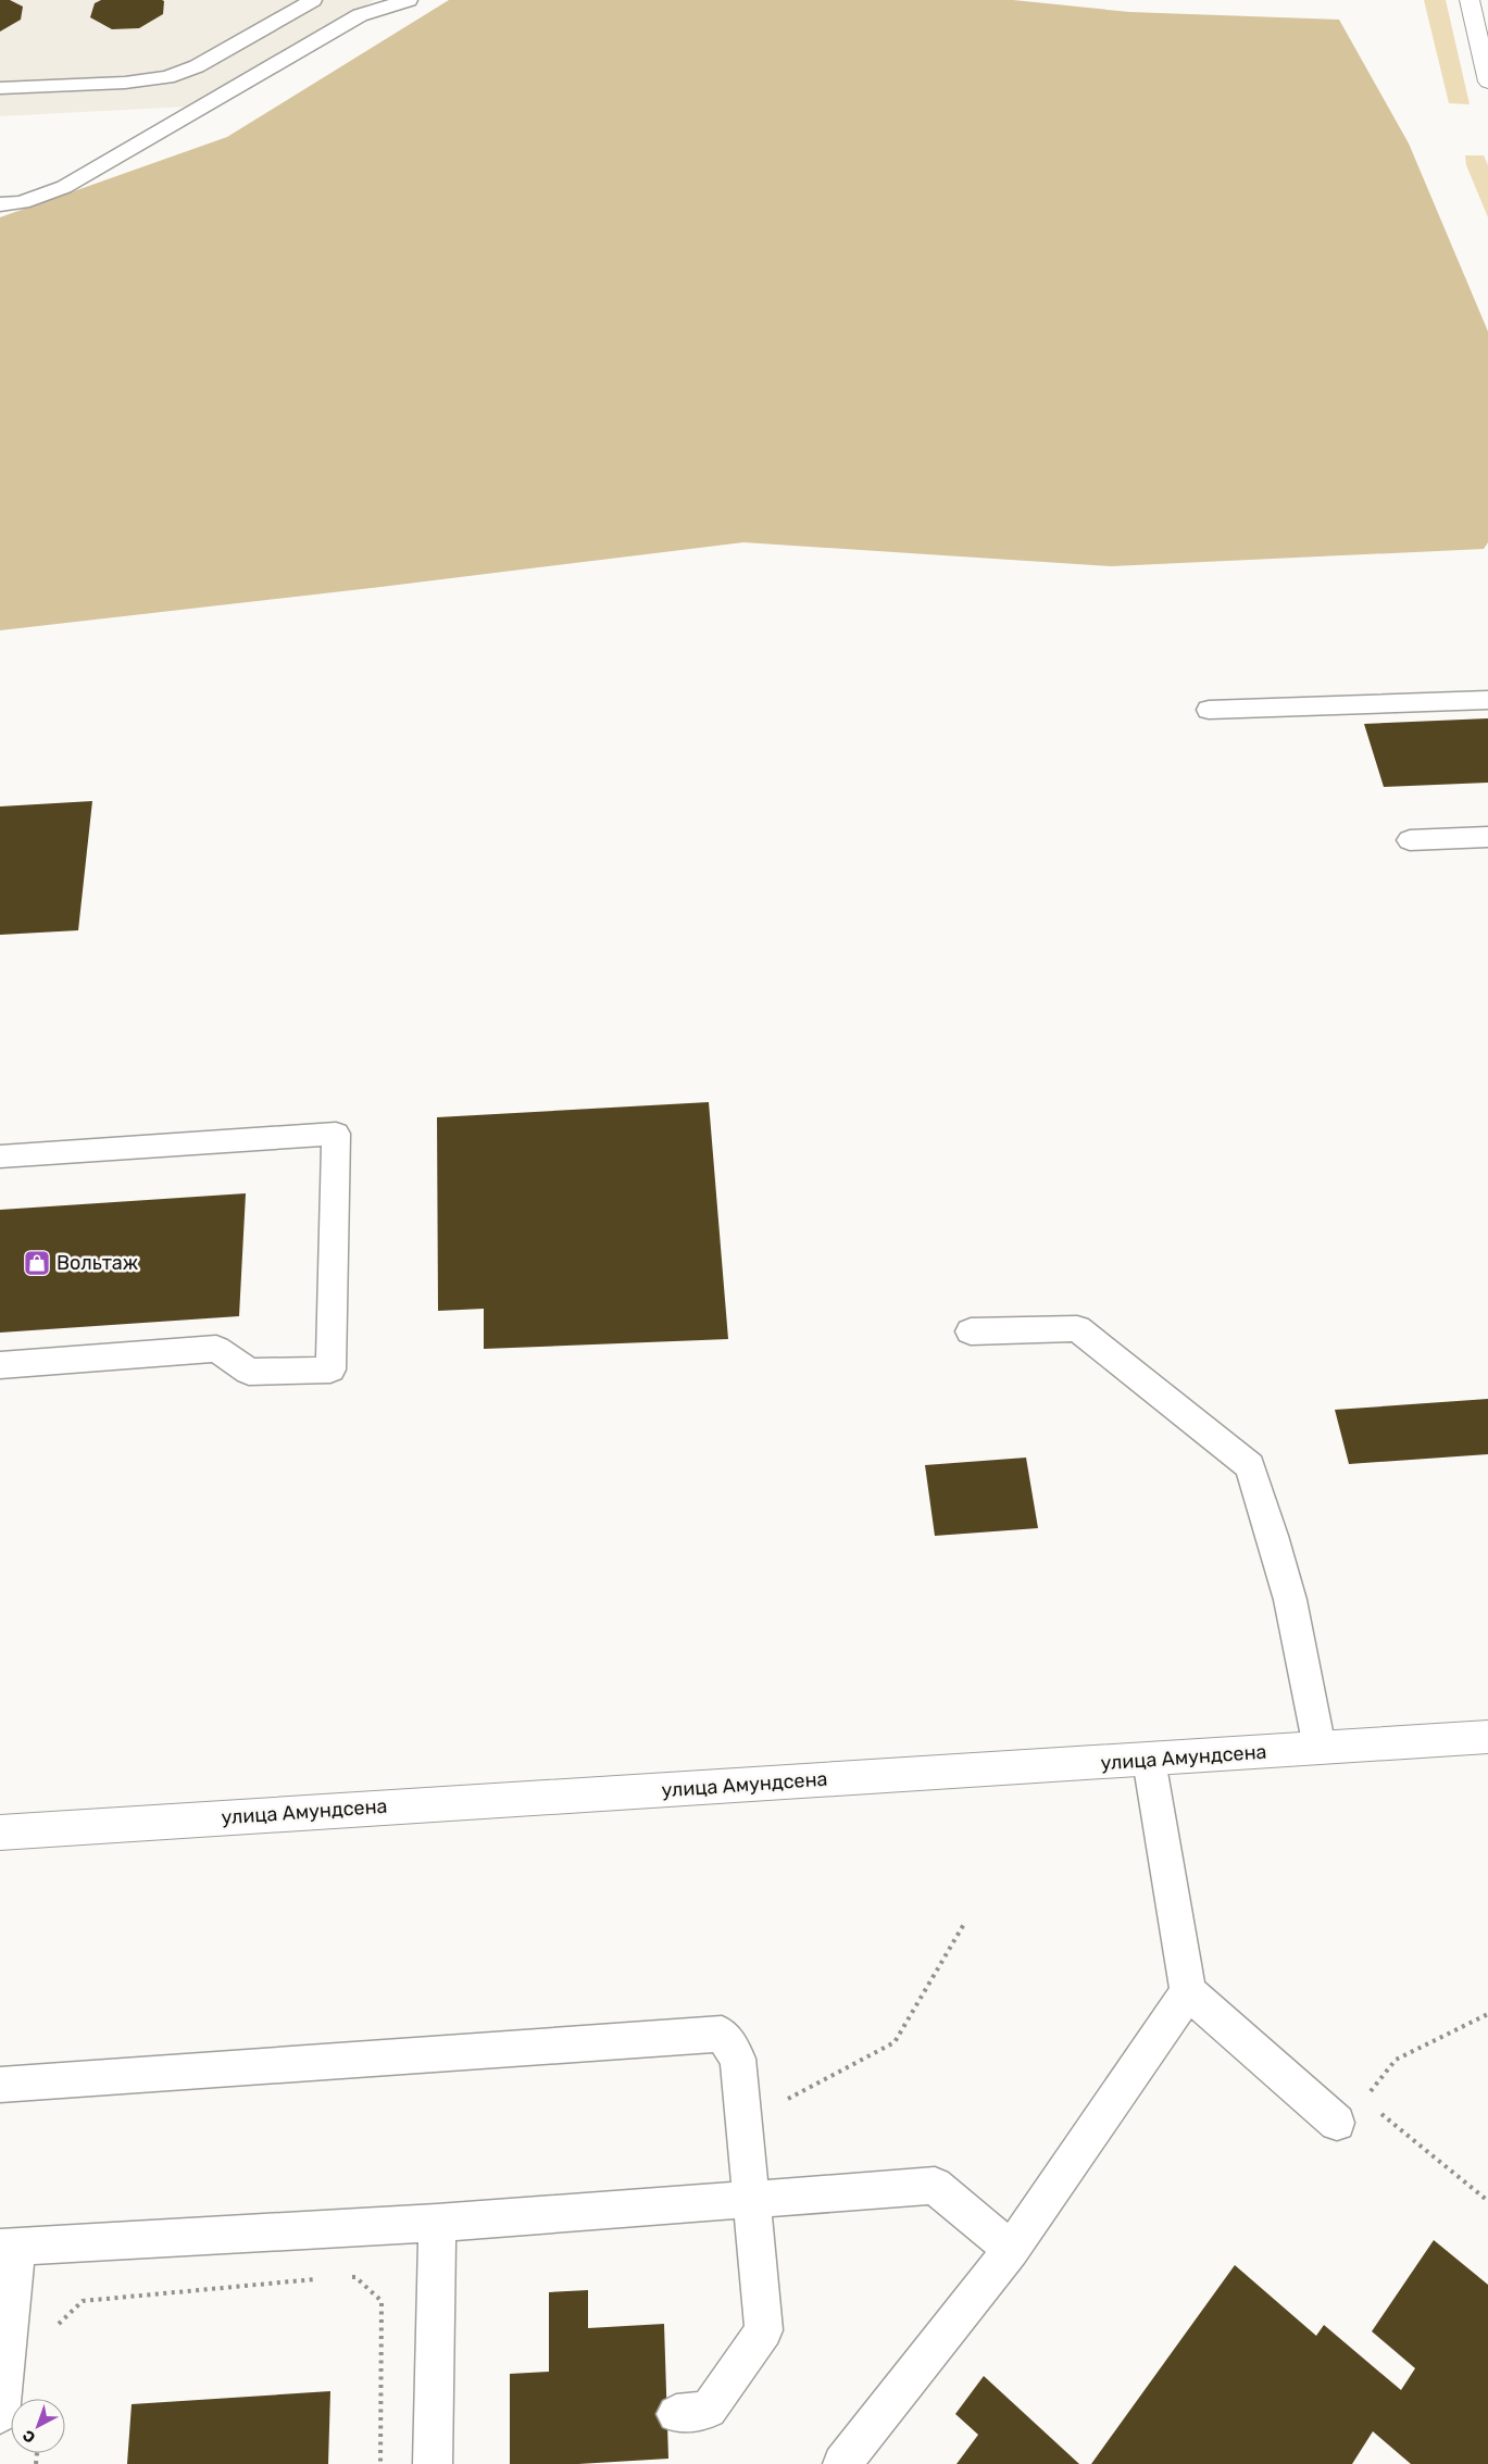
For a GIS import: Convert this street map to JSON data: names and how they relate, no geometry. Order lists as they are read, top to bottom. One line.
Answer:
{"streets":{"main road":["улица Амундсена"]},"places":{"shop":["Вольтаж"]},"north":"bottom left"}
